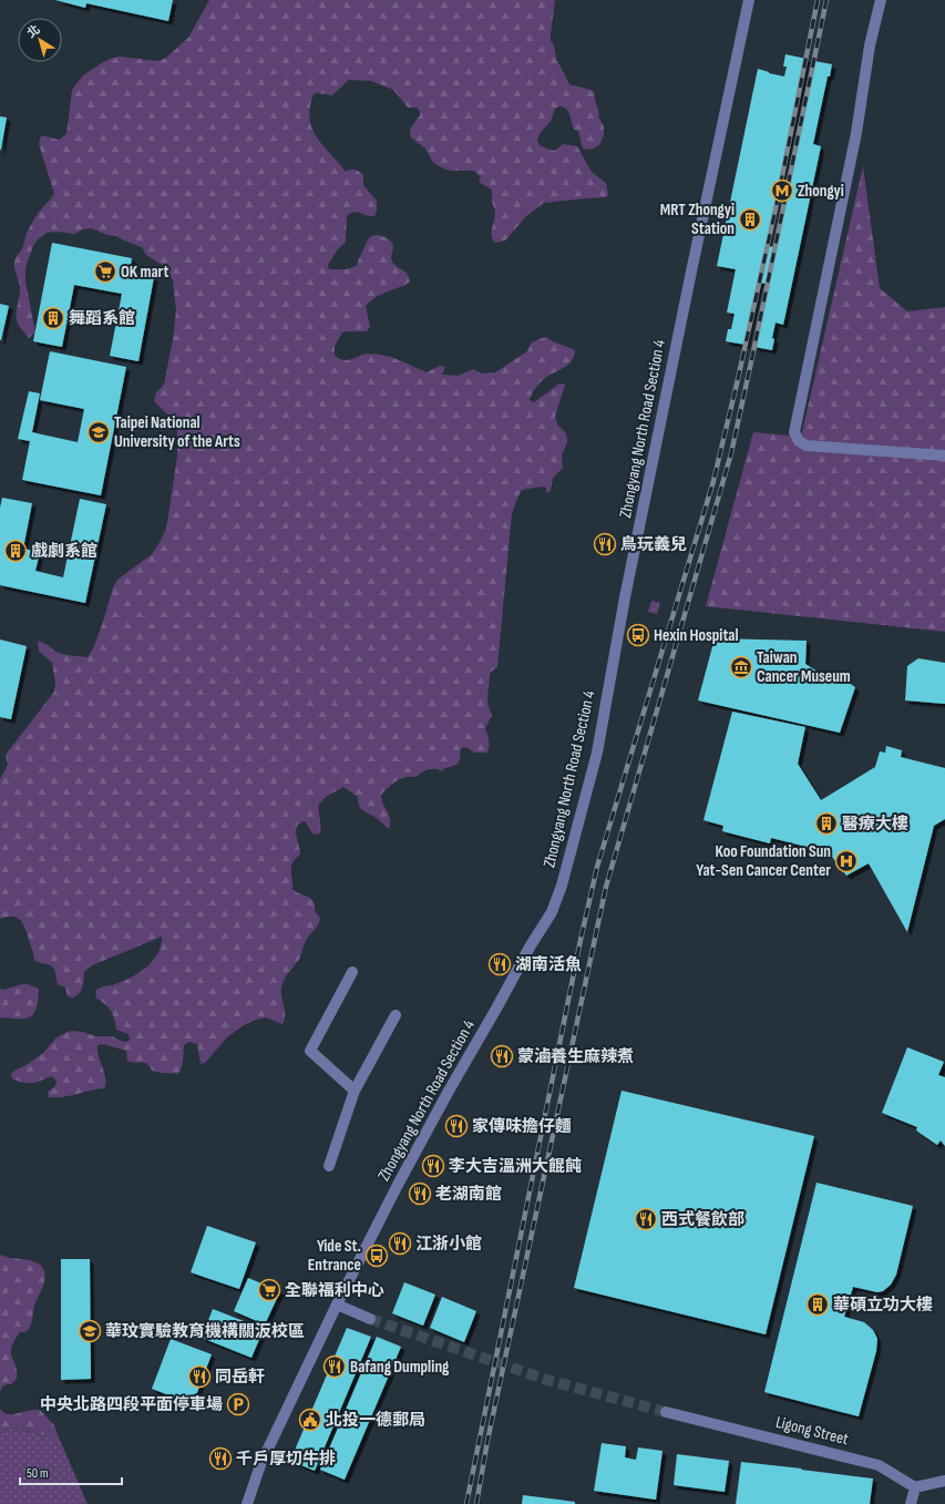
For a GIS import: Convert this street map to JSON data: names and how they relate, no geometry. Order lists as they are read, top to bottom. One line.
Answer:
{"streets":{"street":["Zhongyang North Road Section 4","Ligong Street"]},"places":{"metro station":["Zhongyi"],"building":["MRT Zhongyi Station","舞蹈系館","戲劇系館","醫療大樓","華碩立功大樓"],"supermarket":["OK mart","全聯福利中心"],"school or university":["Taipei National University of the Arts","華玟實驗教育機構關汳校區"],"restaurant":["鳥玩義兒","湖南活魚","蒙滷養生麻辣煮","家傳味擔仔麵","李大吉溫洲大餛飩","老湖南館","西式餐飲部","江浙小館","Bafang Dumpling","同岳軒","千戶厚切牛排"],"bus stop":["Hexin Hospital","Yide St. Entrance"],"museum":["Taiwan Cancer Museum"],"hospital":["Koo Foundation Sun Yat-Sen Cancer Center"],"parking":["中央北路四段平面停車場"],"public building":["北投一德郵局"]},"scale_bar":"50 m","north":"top left"}
